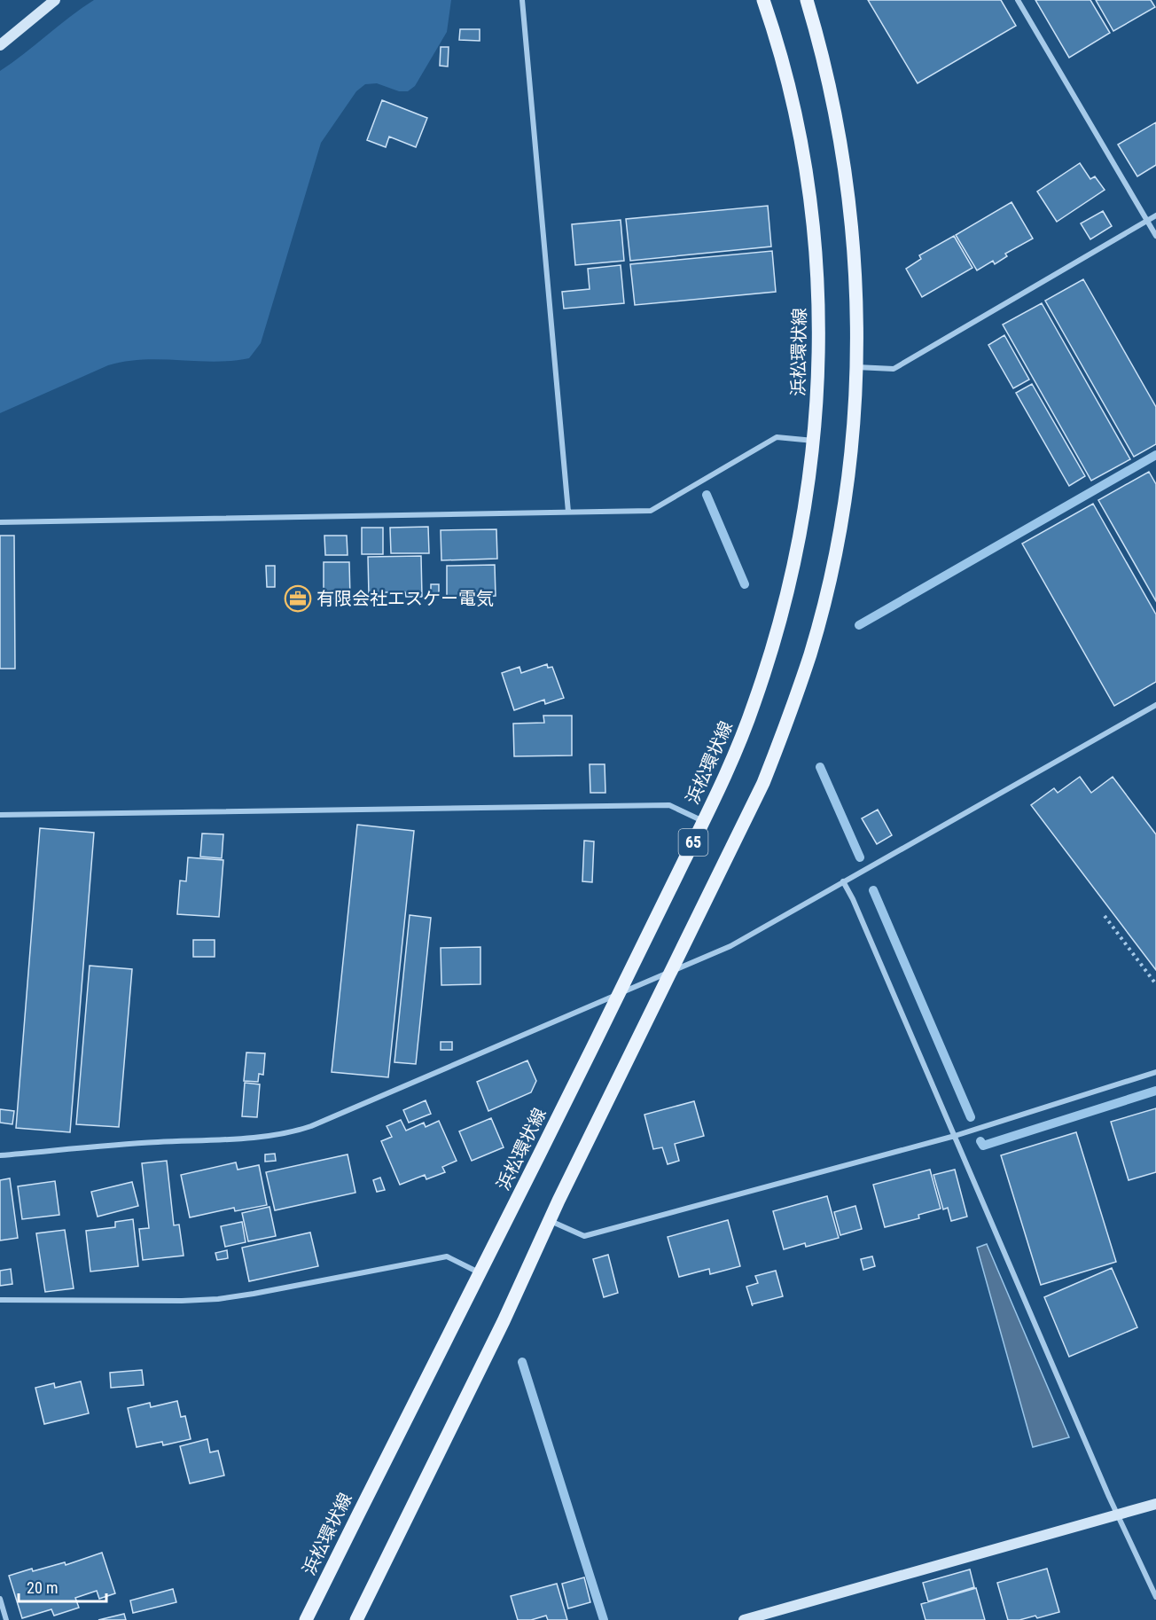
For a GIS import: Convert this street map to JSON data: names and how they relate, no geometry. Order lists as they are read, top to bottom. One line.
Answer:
{"streets":{"main road":["浜松環状線","65"]},"places":{"office":["有限会社エスケー電気"]},"scale_bar":"20 m"}
